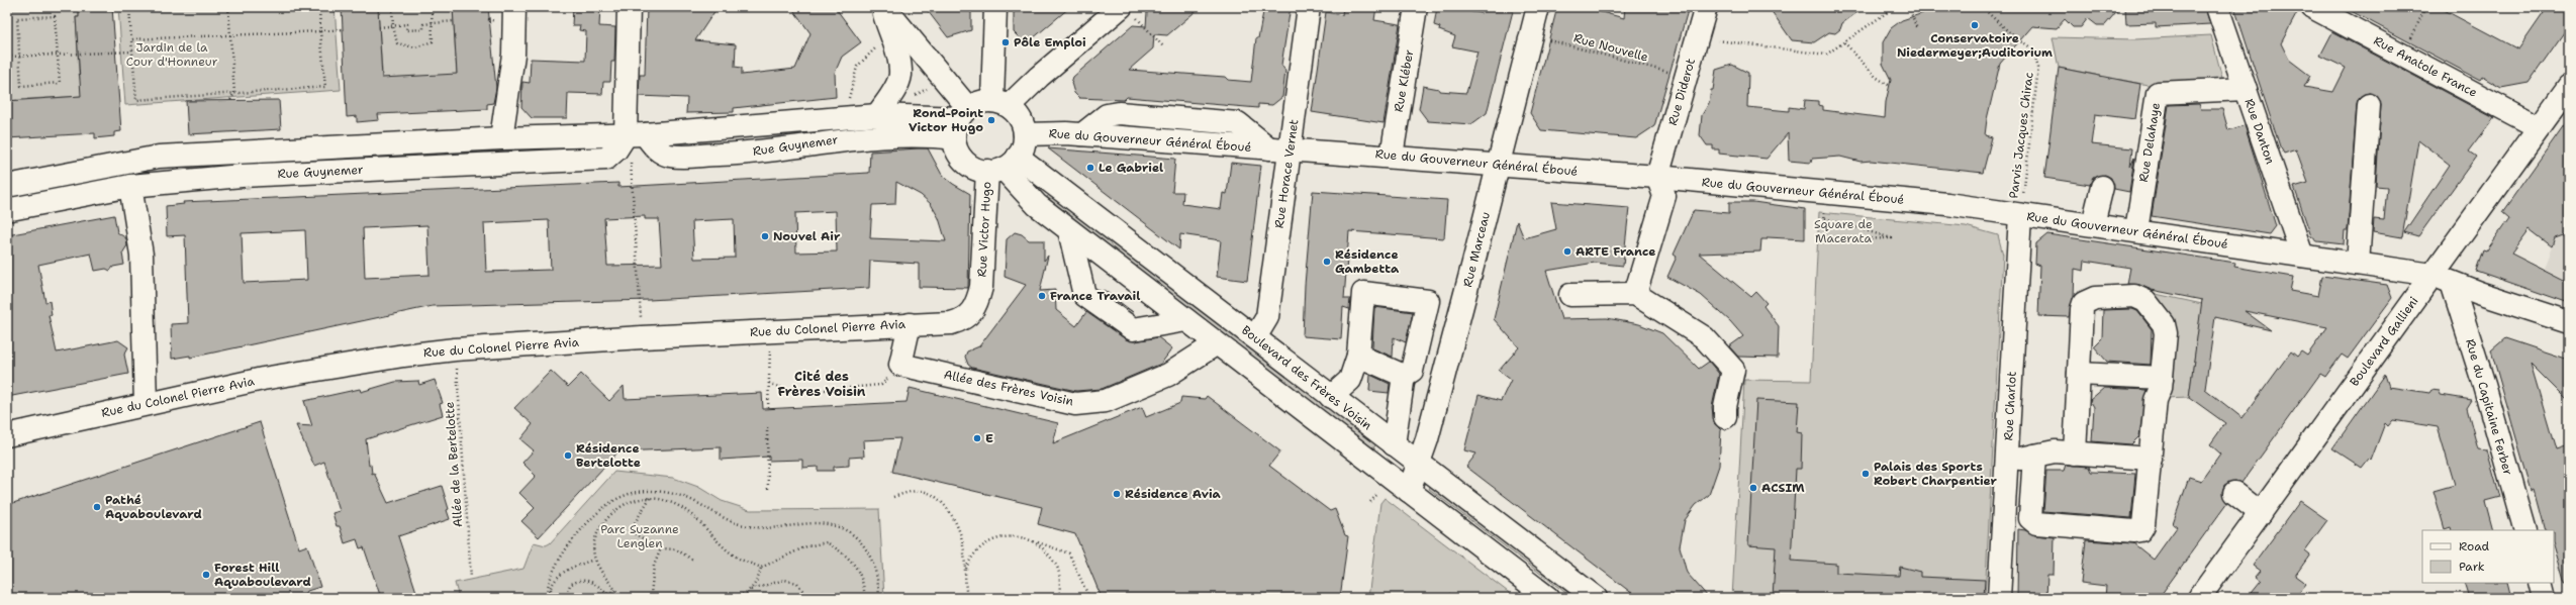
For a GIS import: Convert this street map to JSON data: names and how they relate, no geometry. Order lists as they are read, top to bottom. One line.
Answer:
{"streets":{"street":["Rue Anatole France","Rue Kléber","Rue Diderot","Rue Danton","Rue du Gouverneur Général Éboué","Rue Delahaye","Rue Guynemer","Rue Horace Vernet","Rue Victor Hugo","Rue Marceau","Rue du Colonel Pierre Avia","Boulevard Gallieni","Boulevard des Frères Voisin","Allée des Frères Voisin","Rue Charlot","Rue du Capitaine Ferber"],"path":["Rue Nouvelle","Parvis Jacques Chirac","Allée de la Bertelotte"]},"crossings":[["Rue Nouvelle","Rue Diderot"],["Rue Nouvelle","Rue Marceau"],["Rue Anatole France","Boulevard Gallieni"],["Rue Kléber","Rue du Gouverneur Général Éboué"],["Rue Diderot","Rue du Gouverneur Général Éboué"],["Rue Danton","Rue du Gouverneur Général Éboué"],["Rue Danton","Rue Delahaye"],["Parvis Jacques Chirac","Rue du Gouverneur Général Éboué"],["Parvis Jacques Chirac","Rue Charlot"],["Rue du Gouverneur Général Éboué","Rue Delahaye"],["Rue du Gouverneur Général Éboué","Rue Guynemer"],["Rue du Gouverneur Général Éboué","Rue Horace Vernet"],["Rue du Gouverneur Général Éboué","Rue Victor Hugo"],["Rue du Gouverneur Général Éboué","Rue Marceau"],["Rue du Gouverneur Général Éboué","Boulevard Gallieni"],["Rue du Gouverneur Général Éboué","Boulevard des Frères Voisin"],["Rue du Gouverneur Général Éboué","Rue Charlot"],["Rue du Gouverneur Général Éboué","Rue du Capitaine Ferber"],["Rue Guynemer","Rue Victor Hugo"],["Rue Guynemer","Boulevard des Frères Voisin"],["Rue Horace Vernet","Boulevard des Frères Voisin"],["Rue Victor Hugo","Rue du Colonel Pierre Avia"],["Rue Victor Hugo","Boulevard des Frères Voisin"],["Rue Marceau","Boulevard des Frères Voisin"],["Rue du Colonel Pierre Avia","Allée de la Bertelotte"],["Boulevard Gallieni","Rue du Capitaine Ferber"]],"districts":["Cité des Frères Voisin"],"parks":["Jardin de la Cour d'Honneur","Square de Macerata","Parc Suzanne Lenglen"],"places":["Conservatoire Niedermeyer;Auditorium","Pôle Emploi","Rond-Point Victor Hugo","Le Gabriel","Nouvel Air","ARTE France","Résidence Gambetta","France Travail","E","Résidence Bertelotte","Palais des Sports Robert Charpentier","ACSIM","Résidence Avia","Pathé Aquaboulevard","Forest Hill Aquaboulevard"],"legend":["Road","Park"]}
